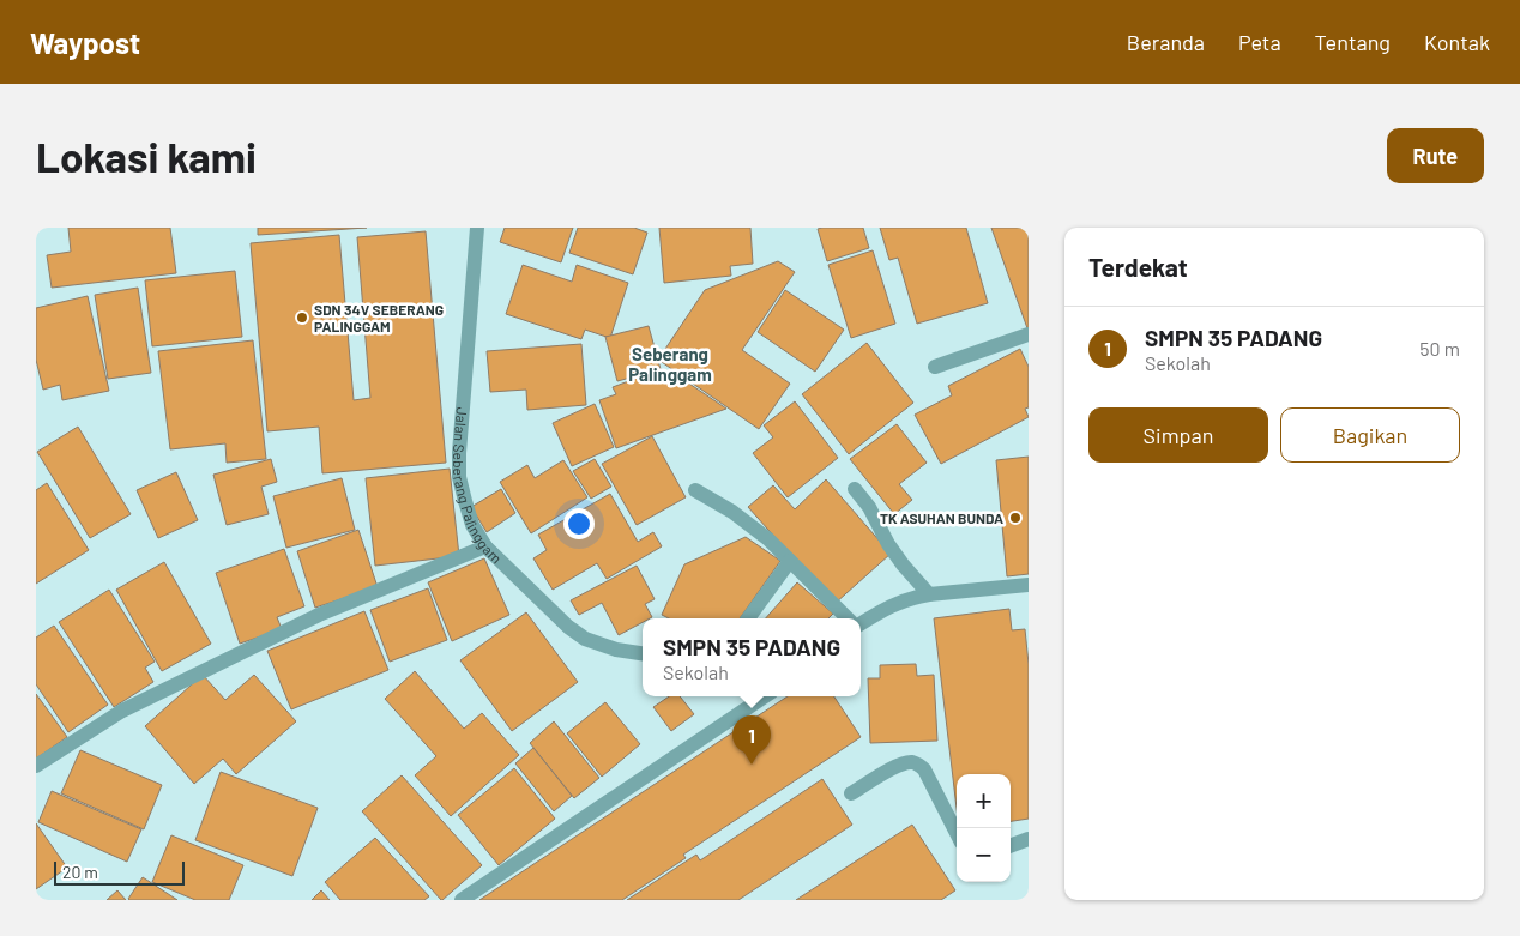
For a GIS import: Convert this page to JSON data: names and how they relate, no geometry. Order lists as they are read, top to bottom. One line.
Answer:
{"streets":{"street":["Jalan Seberang Palinggam"]},"districts":["Seberang Palinggam"],"places":["SDN 34V SEBERANG PALINGGAM","TK ASUHAN BUNDA"],"scale_bar":"20 m","page":{"header":"Waypost","nav":["Beranda","Peta","Tentang","Kontak"],"buttons":["Rute",["Simpan","Bagikan"]],"title":"Lokasi kami","heading":"Terdekat","list":[{"mark":"1","name":"SMPN 35 PADANG","note":"Sekolah","value":"50 m"}],"popup":["SMPN 35 PADANG","Sekolah"],"pins":"1","map_buttons":["+","−"],"scale":"20 m"}}
